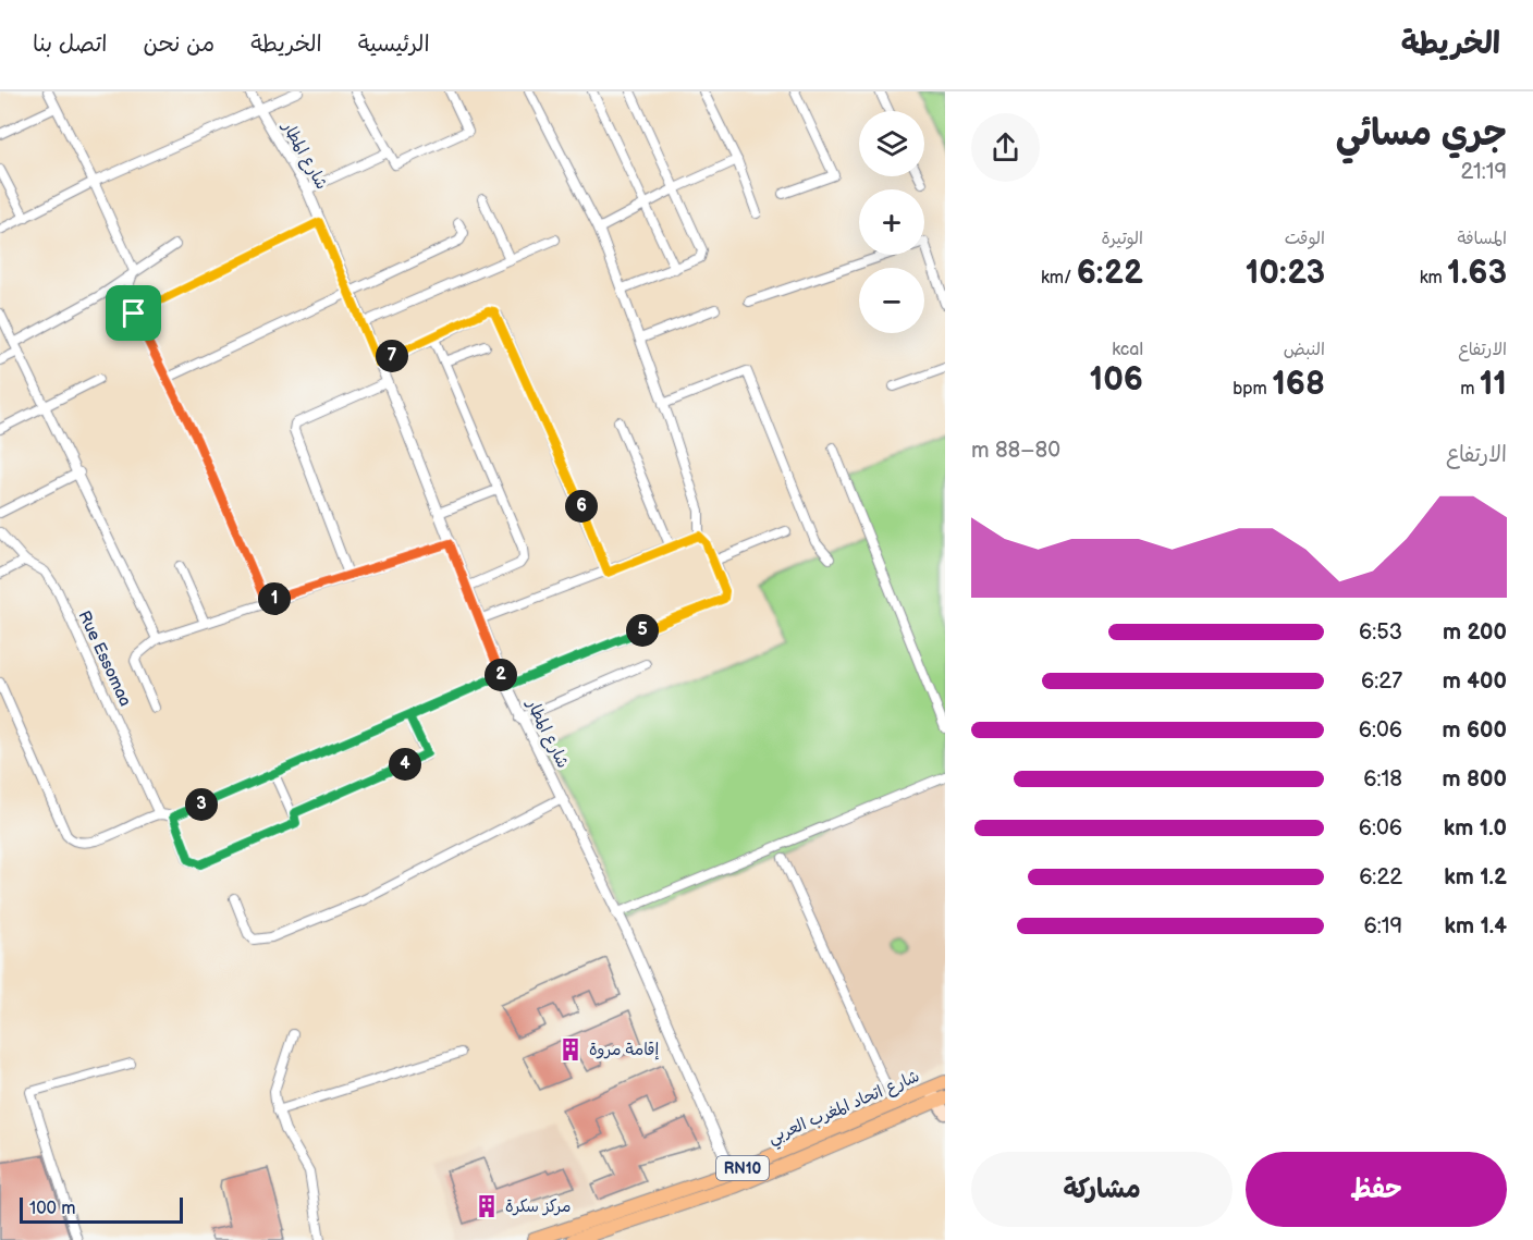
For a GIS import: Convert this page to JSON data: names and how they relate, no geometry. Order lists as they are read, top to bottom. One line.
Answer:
{"streets":{"main road":["شارع اتحاد المغرب العربي","RN10"],"street":["شارع المطار","Rue Essomaa"]},"crossings":[["شارع المطار","شارع اتحاد المغرب العربي"]],"places":{"building":["إقامة مروة","مركز سكرة"]},"scale_bar":"100 m","page":{"header":"الخريطة","nav":["الرئيسية","الخريطة","من نحن","اتصل بنا"],"heading":["جري مسائي","21:19"],"map_buttons":["+","−"],"stats":[["المسافة","1.63 km"],["الوقت","10:23"],["الوتيرة","6:22 /km"],["الارتفاع","11 m"],["النبض","168 bpm"],["kcal","106"]],"pins":["7","6","1","5","2","4","3"],"chart":["الارتفاع","80–88 m"],"list":[{"name":"200 m","note":"6:53"},{"name":"400 m","note":"6:27"},{"name":"600 m","note":"6:06"},{"name":"800 m","note":"6:18"},{"name":"1.0 km","note":"6:06"},{"name":"1.2 km","note":"6:22"},{"name":"1.4 km","note":"6:19"}],"buttons":["حفظ","مشاركة"],"scale":"100 m"}}
